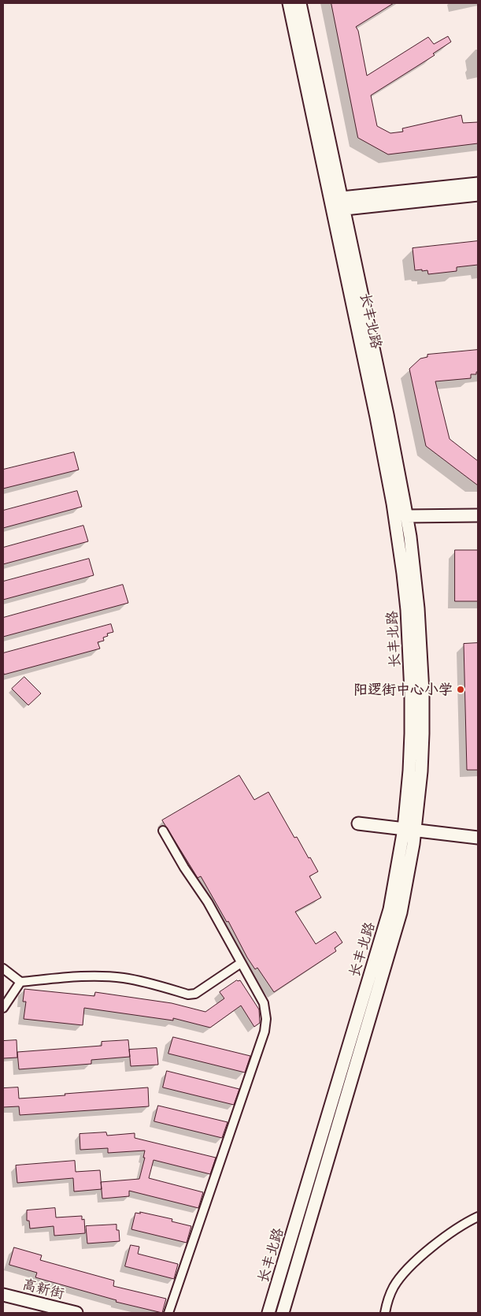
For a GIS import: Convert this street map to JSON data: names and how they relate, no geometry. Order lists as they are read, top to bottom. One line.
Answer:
{"streets":{"street":["长丰北路","高新街"]},"places":["阳逻街中心小学"]}
